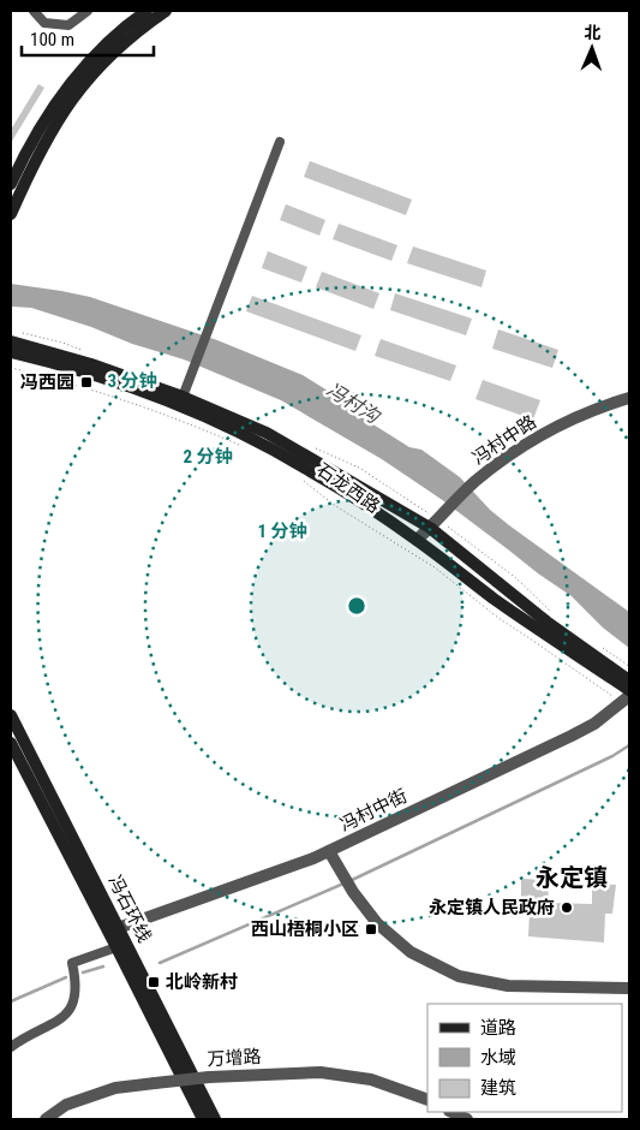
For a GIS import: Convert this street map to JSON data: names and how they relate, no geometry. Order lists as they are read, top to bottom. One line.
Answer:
{"streets":{"main road":["石龙西路","冯石环线"],"street":["冯村中路","冯村中街","万增路"]},"crossings":[["冯村中路","石龙西路"],["石龙西路","冯村中街"],["冯村中街","冯石环线"]],"districts":["永定镇"],"water":["冯村沟"],"places":{"transit":["冯西园","西山梧桐小区","北岭新村"],"other":["永定镇人民政府"]},"legend":["道路","水域","建筑"],"scale_bar":"100 m","north":"top","rings":["3 分钟","2 分钟","1 分钟"]}
